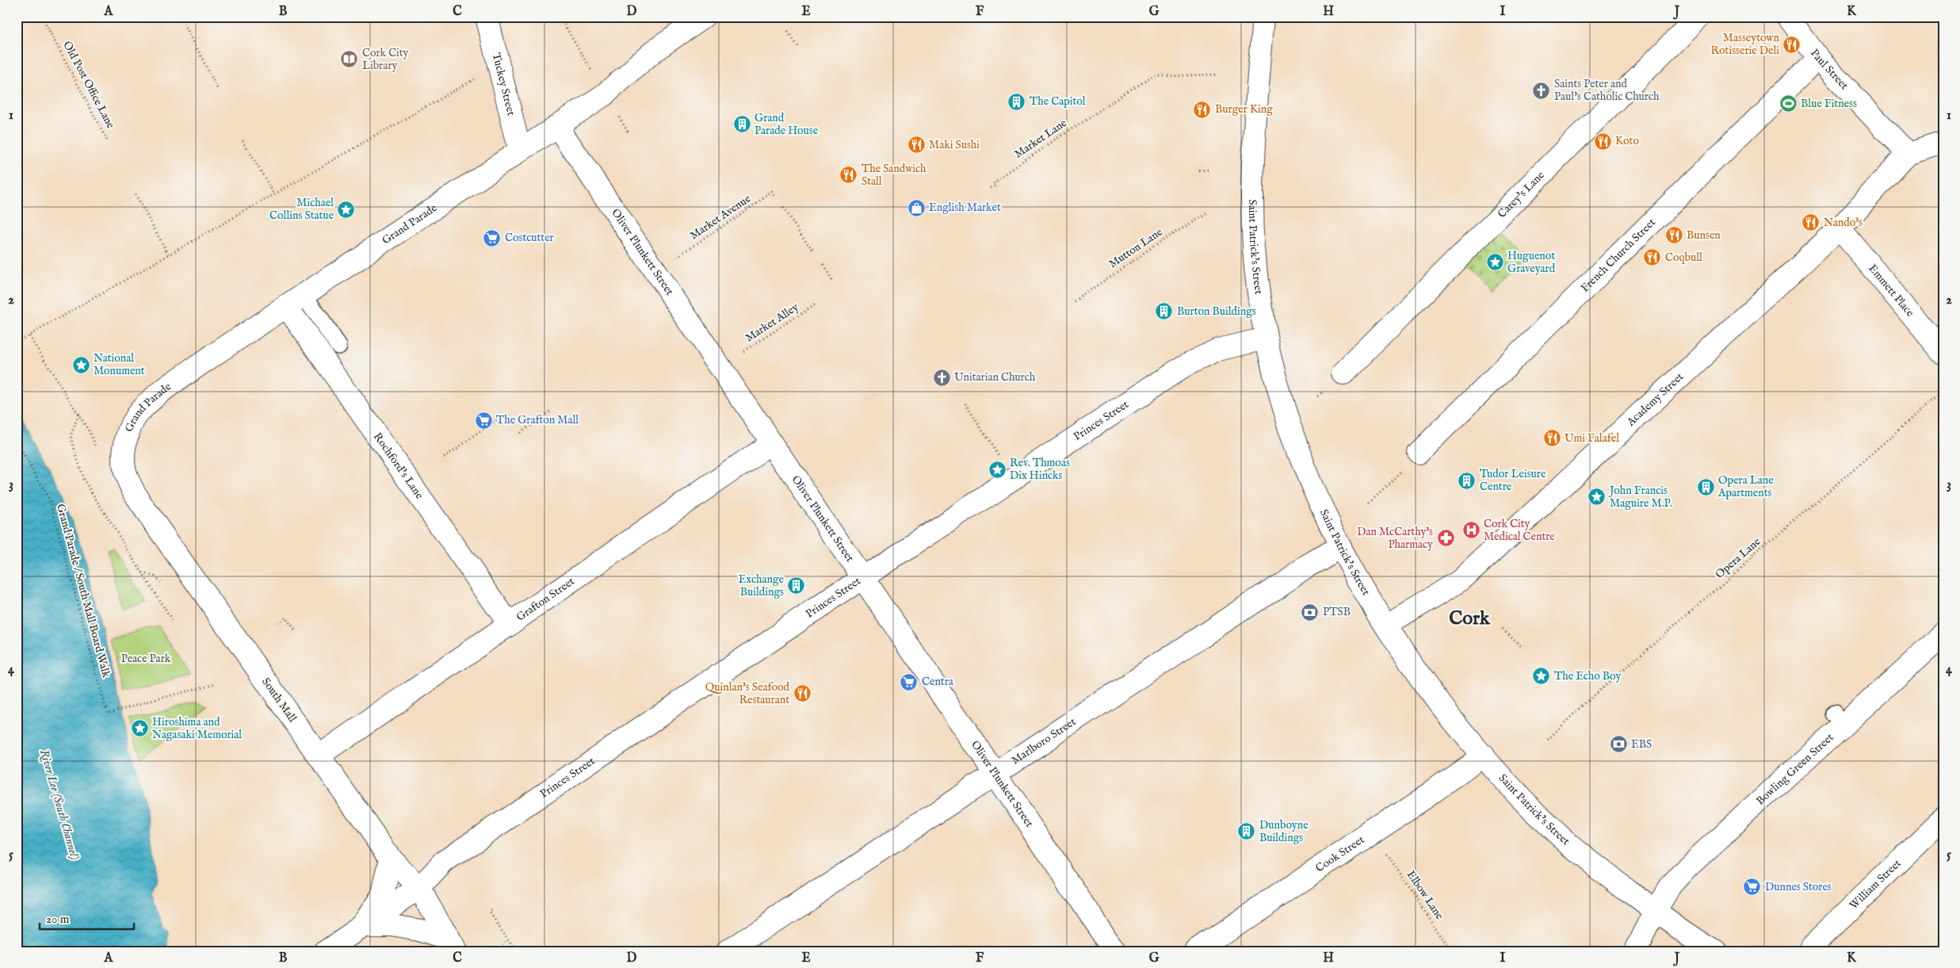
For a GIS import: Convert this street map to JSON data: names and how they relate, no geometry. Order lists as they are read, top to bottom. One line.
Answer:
{"streets":{"main road":["Paul Street","Tuckey Street","Carey's Lane","Grand Parade","Saint Patrick's Street","Oliver Plunkett Street","French Church Street","Emmett Place","Academy Street","Princes Street","Rochford's Lane","Grafton Street","South Mall","Marlboro Street","Bowling Green Street","Cook Street","William Street"],"path":["Old Post Office Lane","Market Lane","Market Avenue","Mutton Lane","Market Alley","Opera Lane","Grand Parade / South Mall Board Walk","Elbow Lane"]},"crossings":[["Paul Street","French Church Street"],["Paul Street","Academy Street"],["Tuckey Street","Grand Parade"],["Grand Parade","Oliver Plunkett Street"],["Grand Parade","Rochford's Lane"],["Grand Parade","South Mall"],["Saint Patrick's Street","Academy Street"],["Saint Patrick's Street","Princes Street"],["Saint Patrick's Street","Marlboro Street"],["Saint Patrick's Street","Bowling Green Street"],["Saint Patrick's Street","Cook Street"],["Oliver Plunkett Street","Princes Street"],["Oliver Plunkett Street","Grafton Street"],["Oliver Plunkett Street","Marlboro Street"],["Emmett Place","Academy Street"],["Princes Street","South Mall"],["Rochford's Lane","Grafton Street"],["Grafton Street","South Mall"]],"districts":["Cork"],"water":["River Lee (South Channel)"],"parks":["Peace Park"],"places":{"restaurant":["Masseytown Rotisserie Deli","Burger King","Koto","Maki Sushi","The Sandwich Stall","Nando's","Bunsen","Coqbull","Umi Falafel","Quinlan's Seafood Restaurant"],"library":["Cork City Library"],"church":["Saints Peter and Paul's Catholic Church","Unitarian Church"],"building":["The Capitol","Grand Parade House","Burton Buildings","Tudor Leisure Centre","Opera Lane Apartments","Exchange Buildings","Dunboyne Buildings"],"sports":["Blue Fitness"],"shop":["English Market"],"place":["Michael Collins Statue","Huguenot Graveyard","National Monument","Rev. Thmoas Dix Hincks","John Francis Maguire M.P.","The Echo Boy","Hiroshima and Nagasaki Memorial"],"supermarket":["Costcutter","The Grafton Mall","Centra","Dunnes Stores"],"hospital":["Cork City Medical Centre"],"pharmacy":["Dan McCarthy's Pharmacy"],"bank":["PTSB","EBS"]},"scale_bar":"20 m","grid":{"columns":["A","B","C","D","E","F","G","H","I","J","K"],"rows":["1","2","3","4","5"]}}
